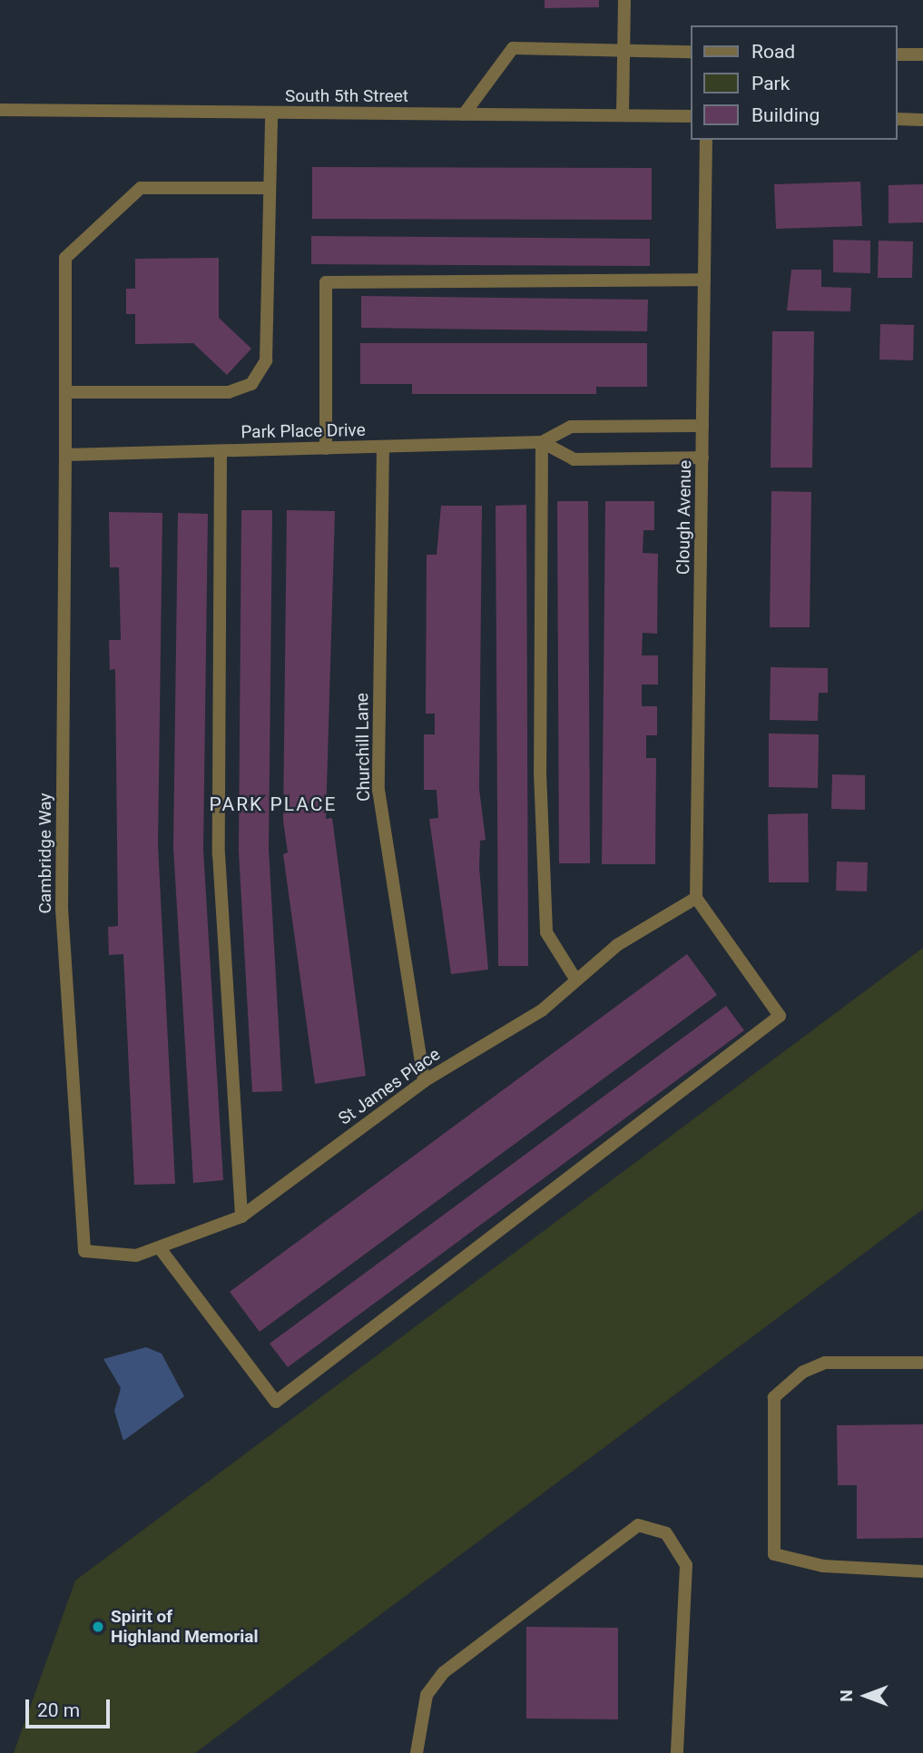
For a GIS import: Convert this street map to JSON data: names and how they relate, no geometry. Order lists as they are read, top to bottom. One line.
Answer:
{"streets":{"street":["South 5th Street","Park Place Drive","Clough Avenue","Churchill Lane","Cambridge Way","St James Place"]},"crossings":[["Park Place Drive","Clough Avenue"],["Park Place Drive","Churchill Lane"],["Park Place Drive","Cambridge Way"],["Clough Avenue","St James Place"],["Churchill Lane","St James Place"],["Cambridge Way","St James Place"]],"districts":["PARK PLACE"],"places":["Spirit of Highland Memorial"],"legend":["Road","Park","Building"],"scale_bar":"20 m","north":"left"}
